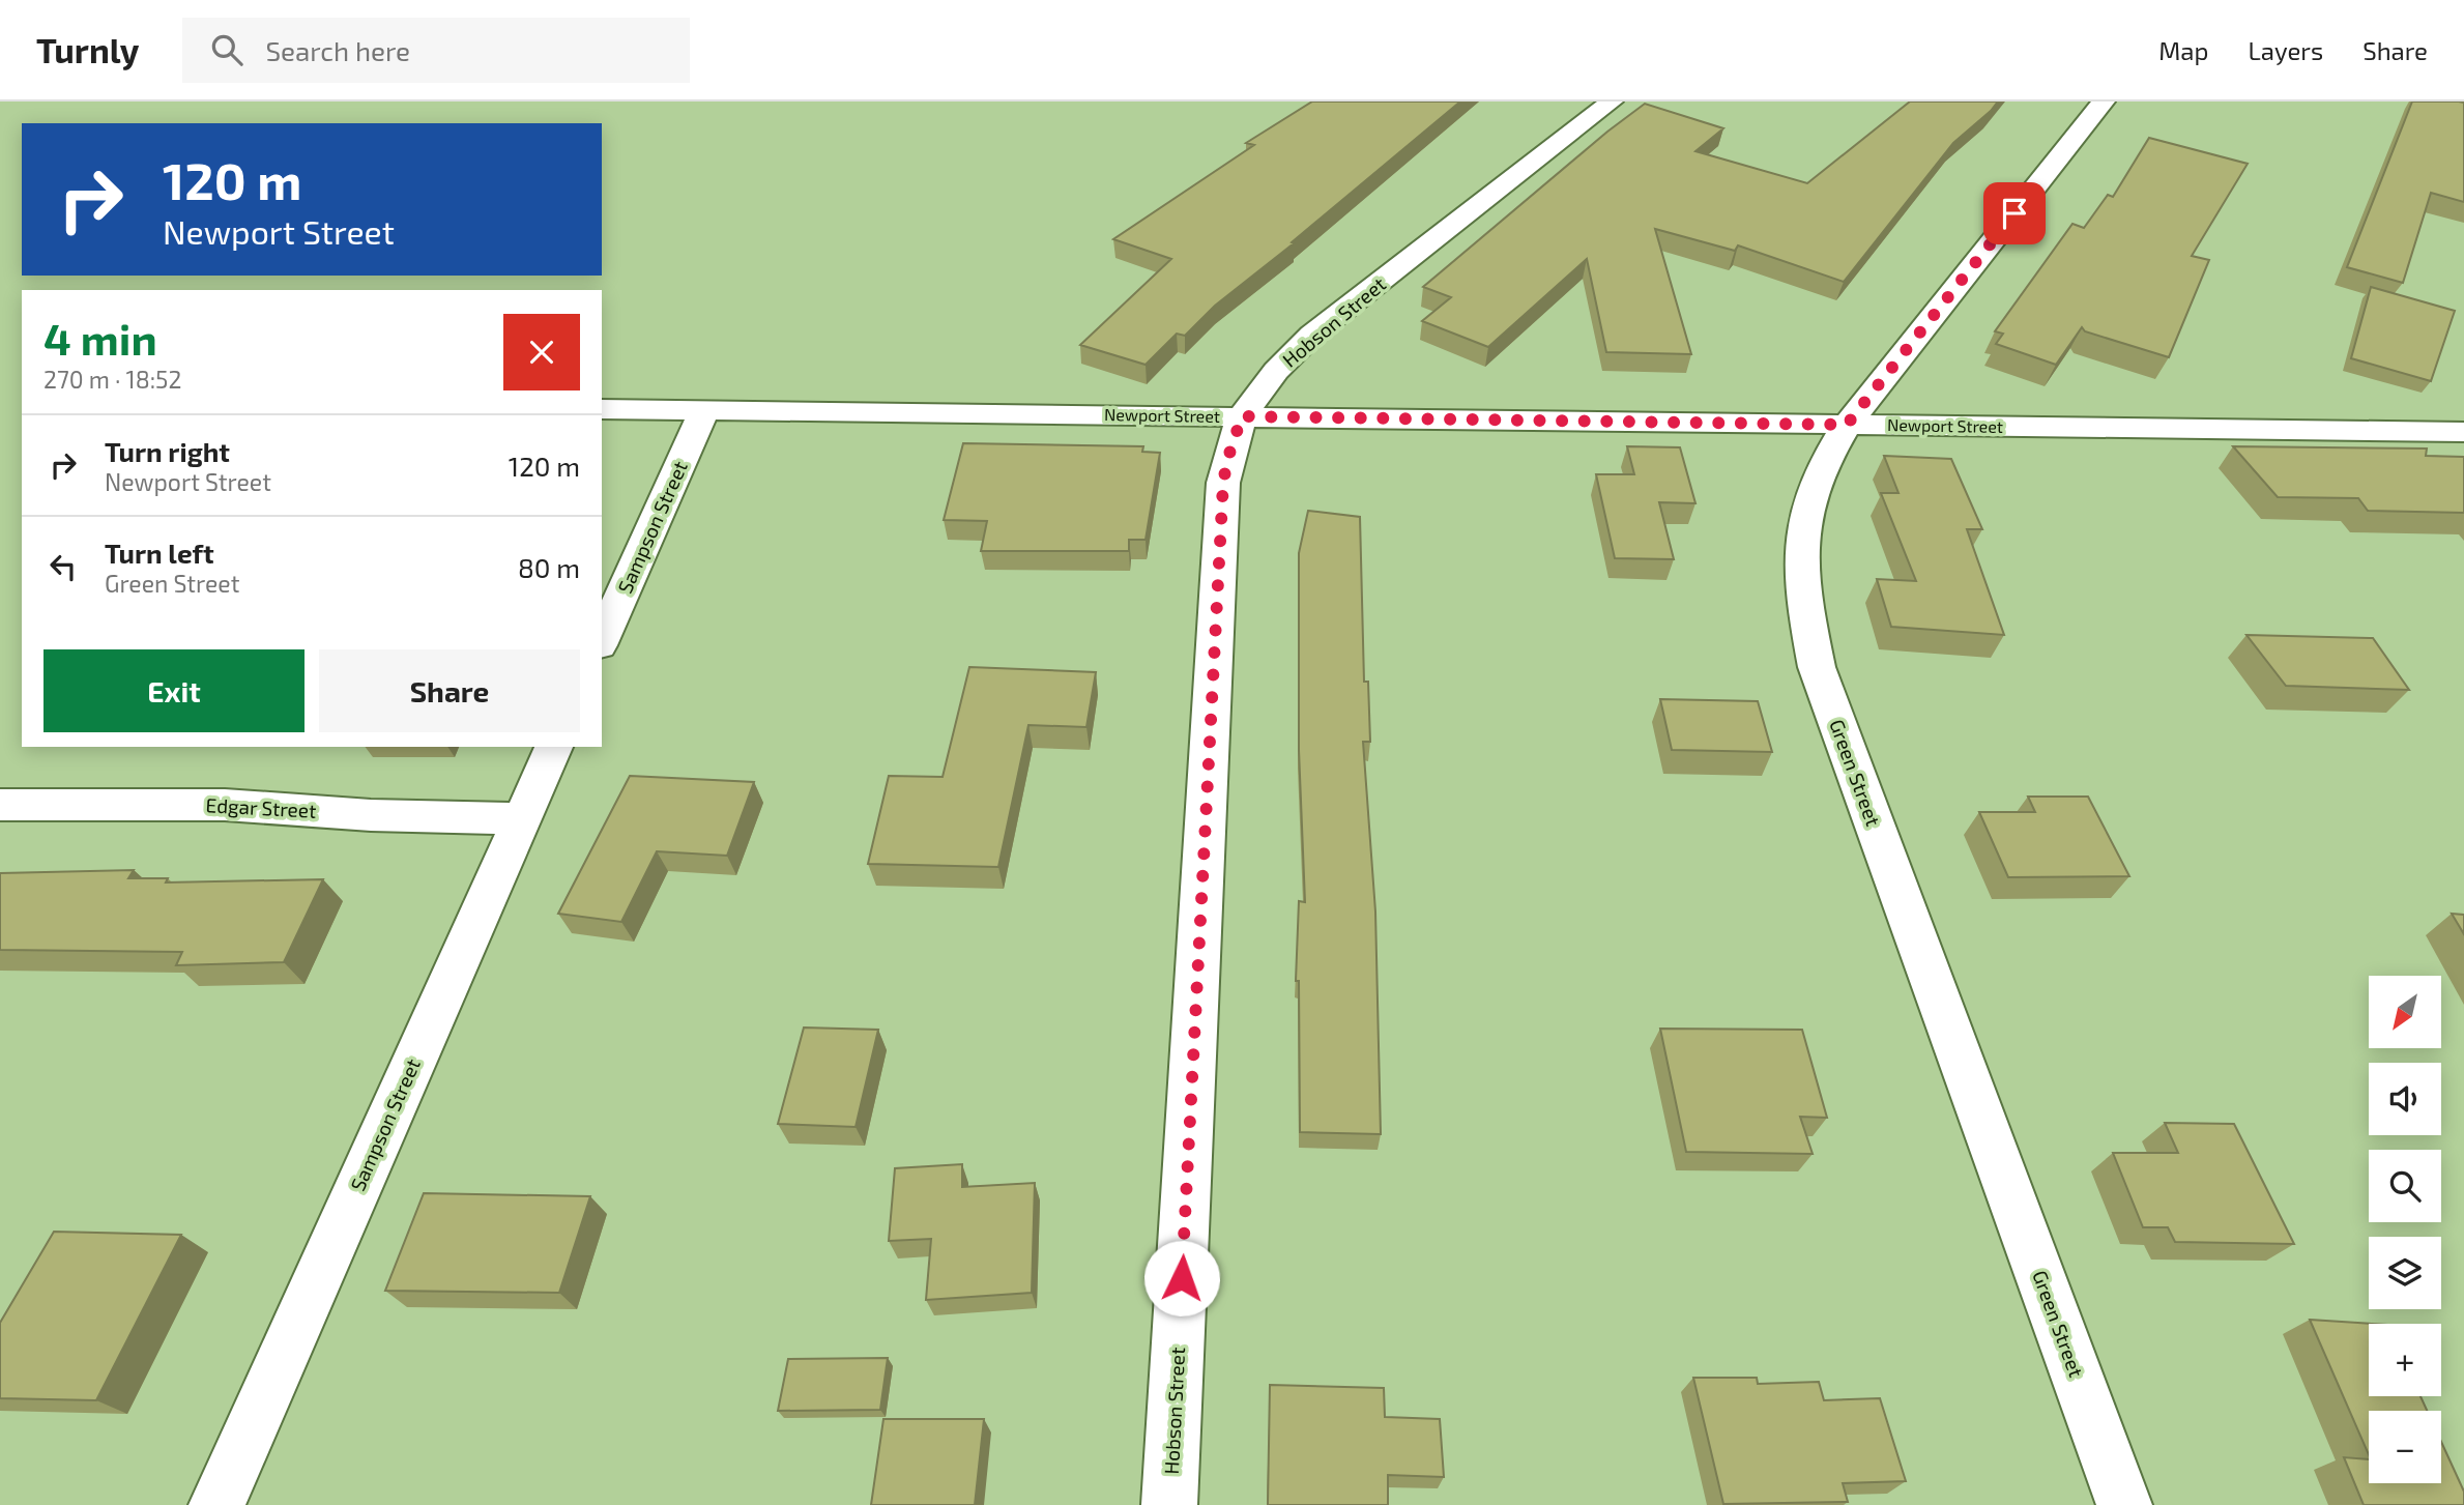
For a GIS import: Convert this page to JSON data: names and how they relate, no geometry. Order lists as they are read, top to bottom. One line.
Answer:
{"streets":{"street":["Hobson Street","Newport Street","Sampson Street","Green Street","Edgar Street"]},"crossings":[["Hobson Street","Newport Street"],["Newport Street","Sampson Street"],["Newport Street","Green Street"],["Sampson Street","Edgar Street"]],"north":"bottom left","page":{"header":"Turnly","search":"Search here","nav":["Map","Layers","Share"],"turn":["120 m","Newport Street"],"heading":["4 min","270 m · 18:52"],"list":[{"name":"Turn right","note":"Newport Street","value":"120 m"},{"name":"Turn left","note":"Green Street","value":"80 m"}],"buttons":["Exit","Share"],"map_buttons":["+","−"]}}
